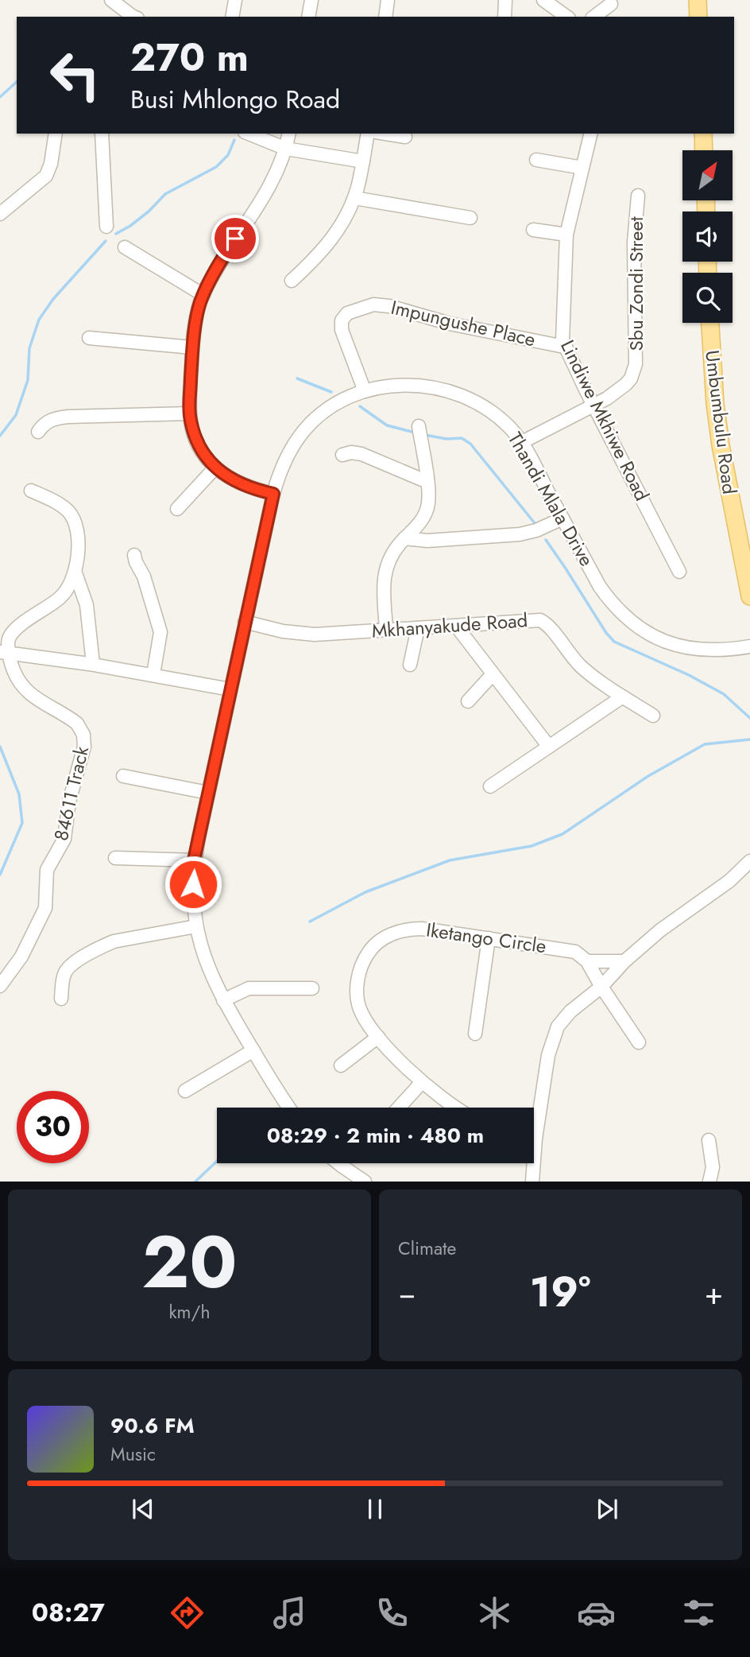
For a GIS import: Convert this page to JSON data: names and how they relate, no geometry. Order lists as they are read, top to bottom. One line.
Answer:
{"streets":{"main road":["Umbumbulu Road"],"street":["Sbu Zondi Street","Impungushe Place","Lindiwe Mkhiwe Road","Thandi Mlala Drive","Mkhanyakude Road","84611 Track","Iketango Circle"]},"crossings":[["Sbu Zondi Street","Lindiwe Mkhiwe Road"],["Sbu Zondi Street","Thandi Mlala Drive"],["Impungushe Place","Lindiwe Mkhiwe Road"],["Impungushe Place","Thandi Mlala Drive"],["Thandi Mlala Drive","Mkhanyakude Road"]],"north":"top right","page":{"turn":["270 m","Busi Mhlongo Road"],"limit":"30","trip":"08:29 · 2 min · 480 m","tile":[["20","km/h"],"Climate"],"heat":["−","19°","+"],"song":["90.6 FM","Music"],"tabs":"08:27"}}
